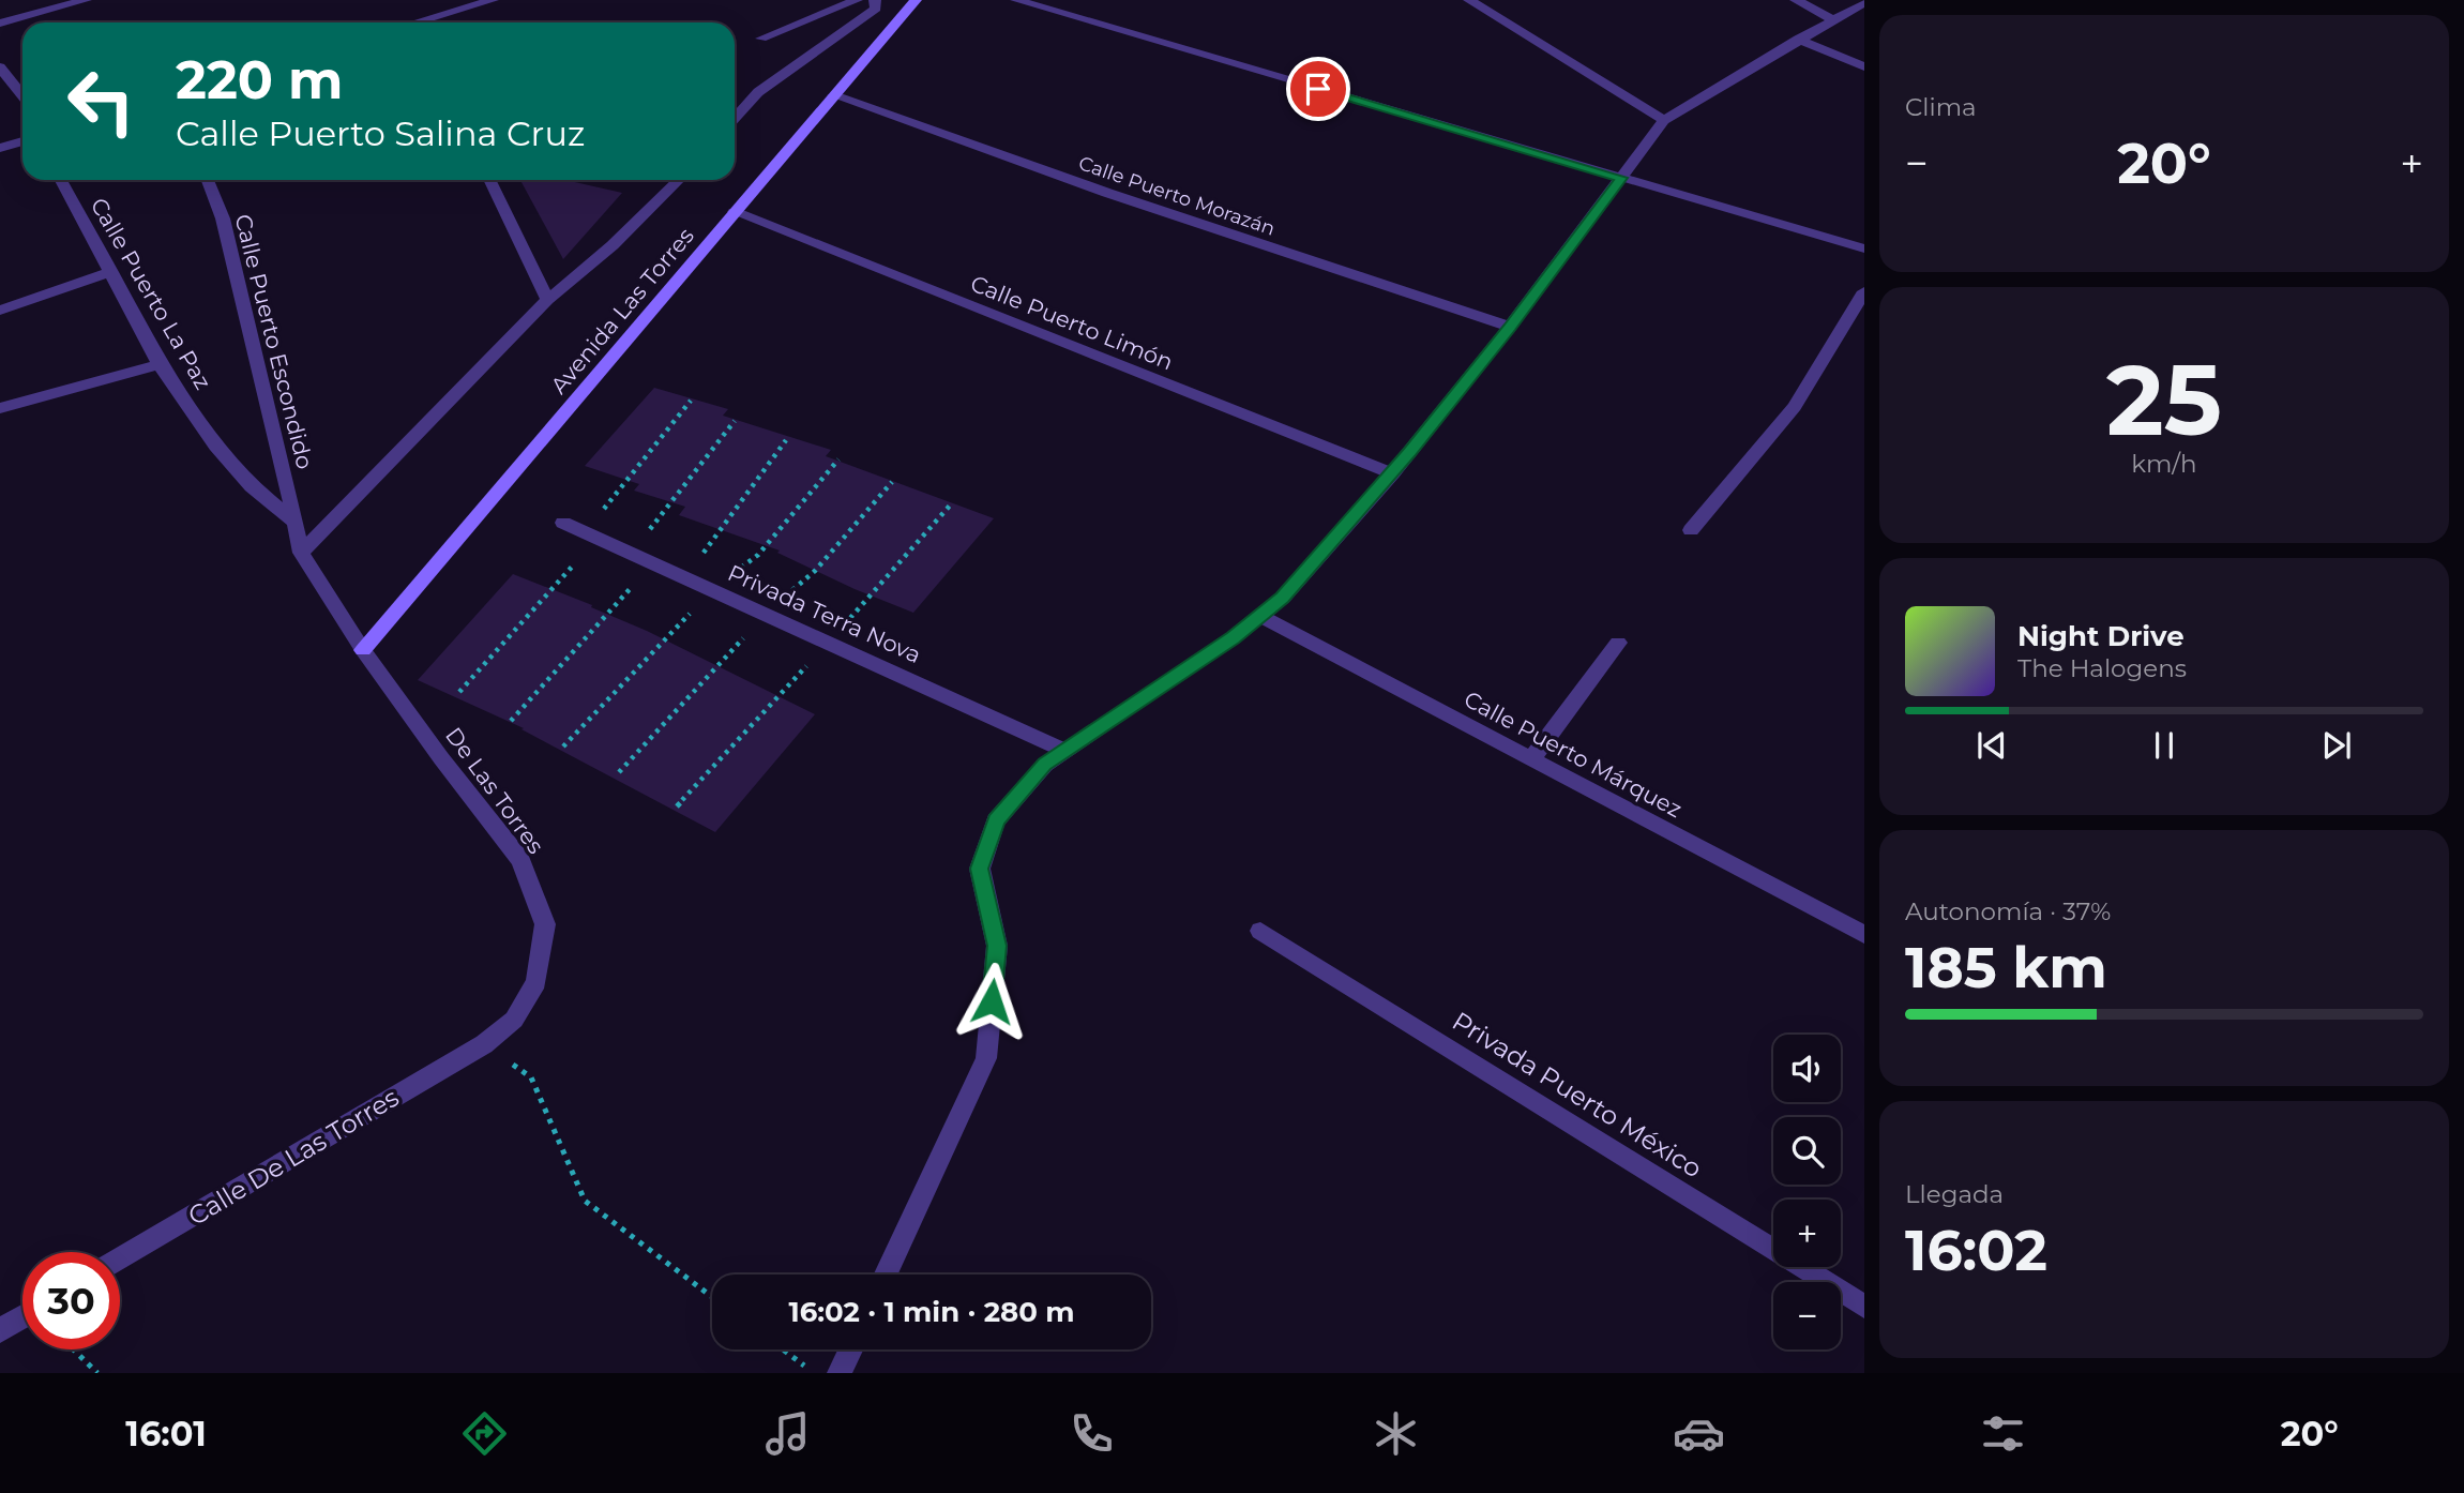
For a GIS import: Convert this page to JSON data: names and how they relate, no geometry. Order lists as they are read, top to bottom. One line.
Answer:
{"streets":{"main road":["Avenida Las Torres"],"street":["Calle Puerto Morazán","Calle Puerto La Paz","Calle Puerto Limón","Calle Puerto Escondido","Privada Terra Nova","Calle Puerto Márquez","De Las Torres","Privada Puerto México","Calle De Las Torres"]},"crossings":[["Calle Puerto Morazán","Avenida Las Torres"],["Calle Puerto La Paz","Calle Puerto Escondido"],["Avenida Las Torres","Calle Puerto Limón"],["Avenida Las Torres","De Las Torres"],["De Las Torres","Calle De Las Torres"]],"page":{"tile":["Clima",["25","km/h"],["Autonomía · 37%","185 km"],["Llegada","16:02"]],"turn":["220 m","Calle Puerto Salina Cruz"],"heat":["−","20°","+"],"song":["Night Drive","The Halogens"],"map_buttons":["+","−"],"limit":"30","trip":"16:02 · 1 min · 280 m","tabs":["16:01","20°"]}}
